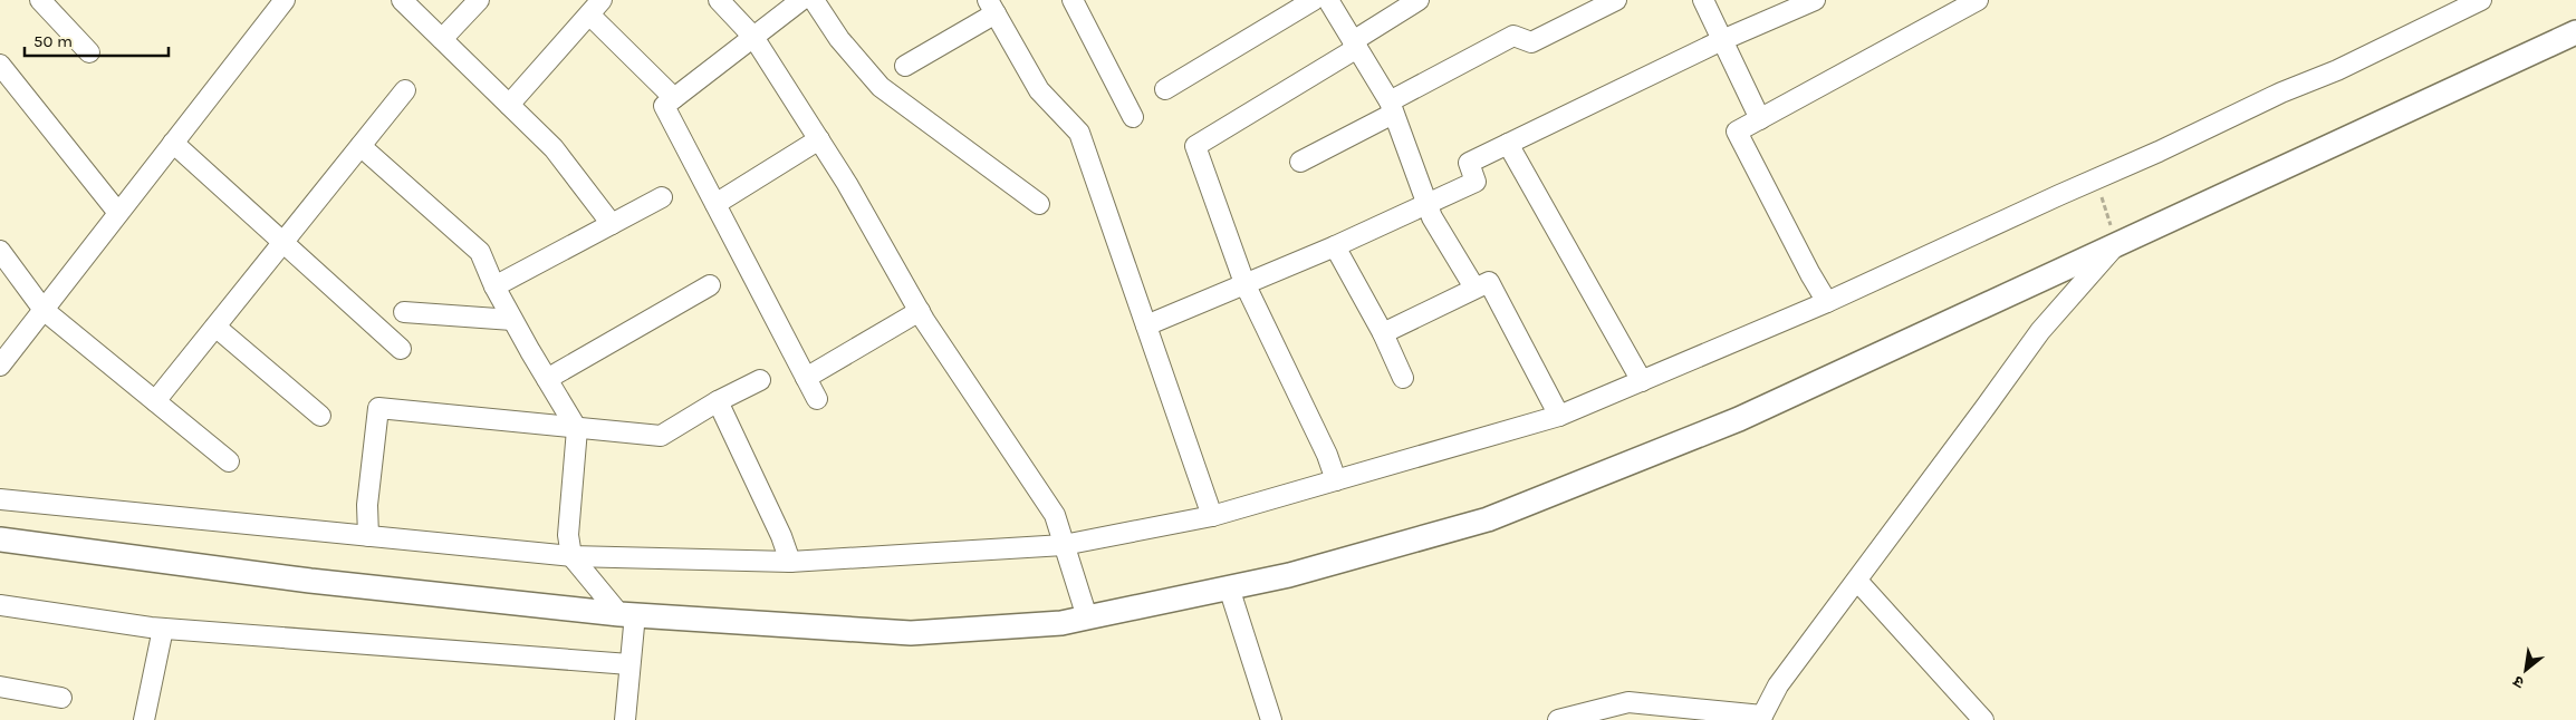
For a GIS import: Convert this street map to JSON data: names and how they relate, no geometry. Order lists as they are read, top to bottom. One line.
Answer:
{"scale_bar":"50 m","north":"bottom left"}
